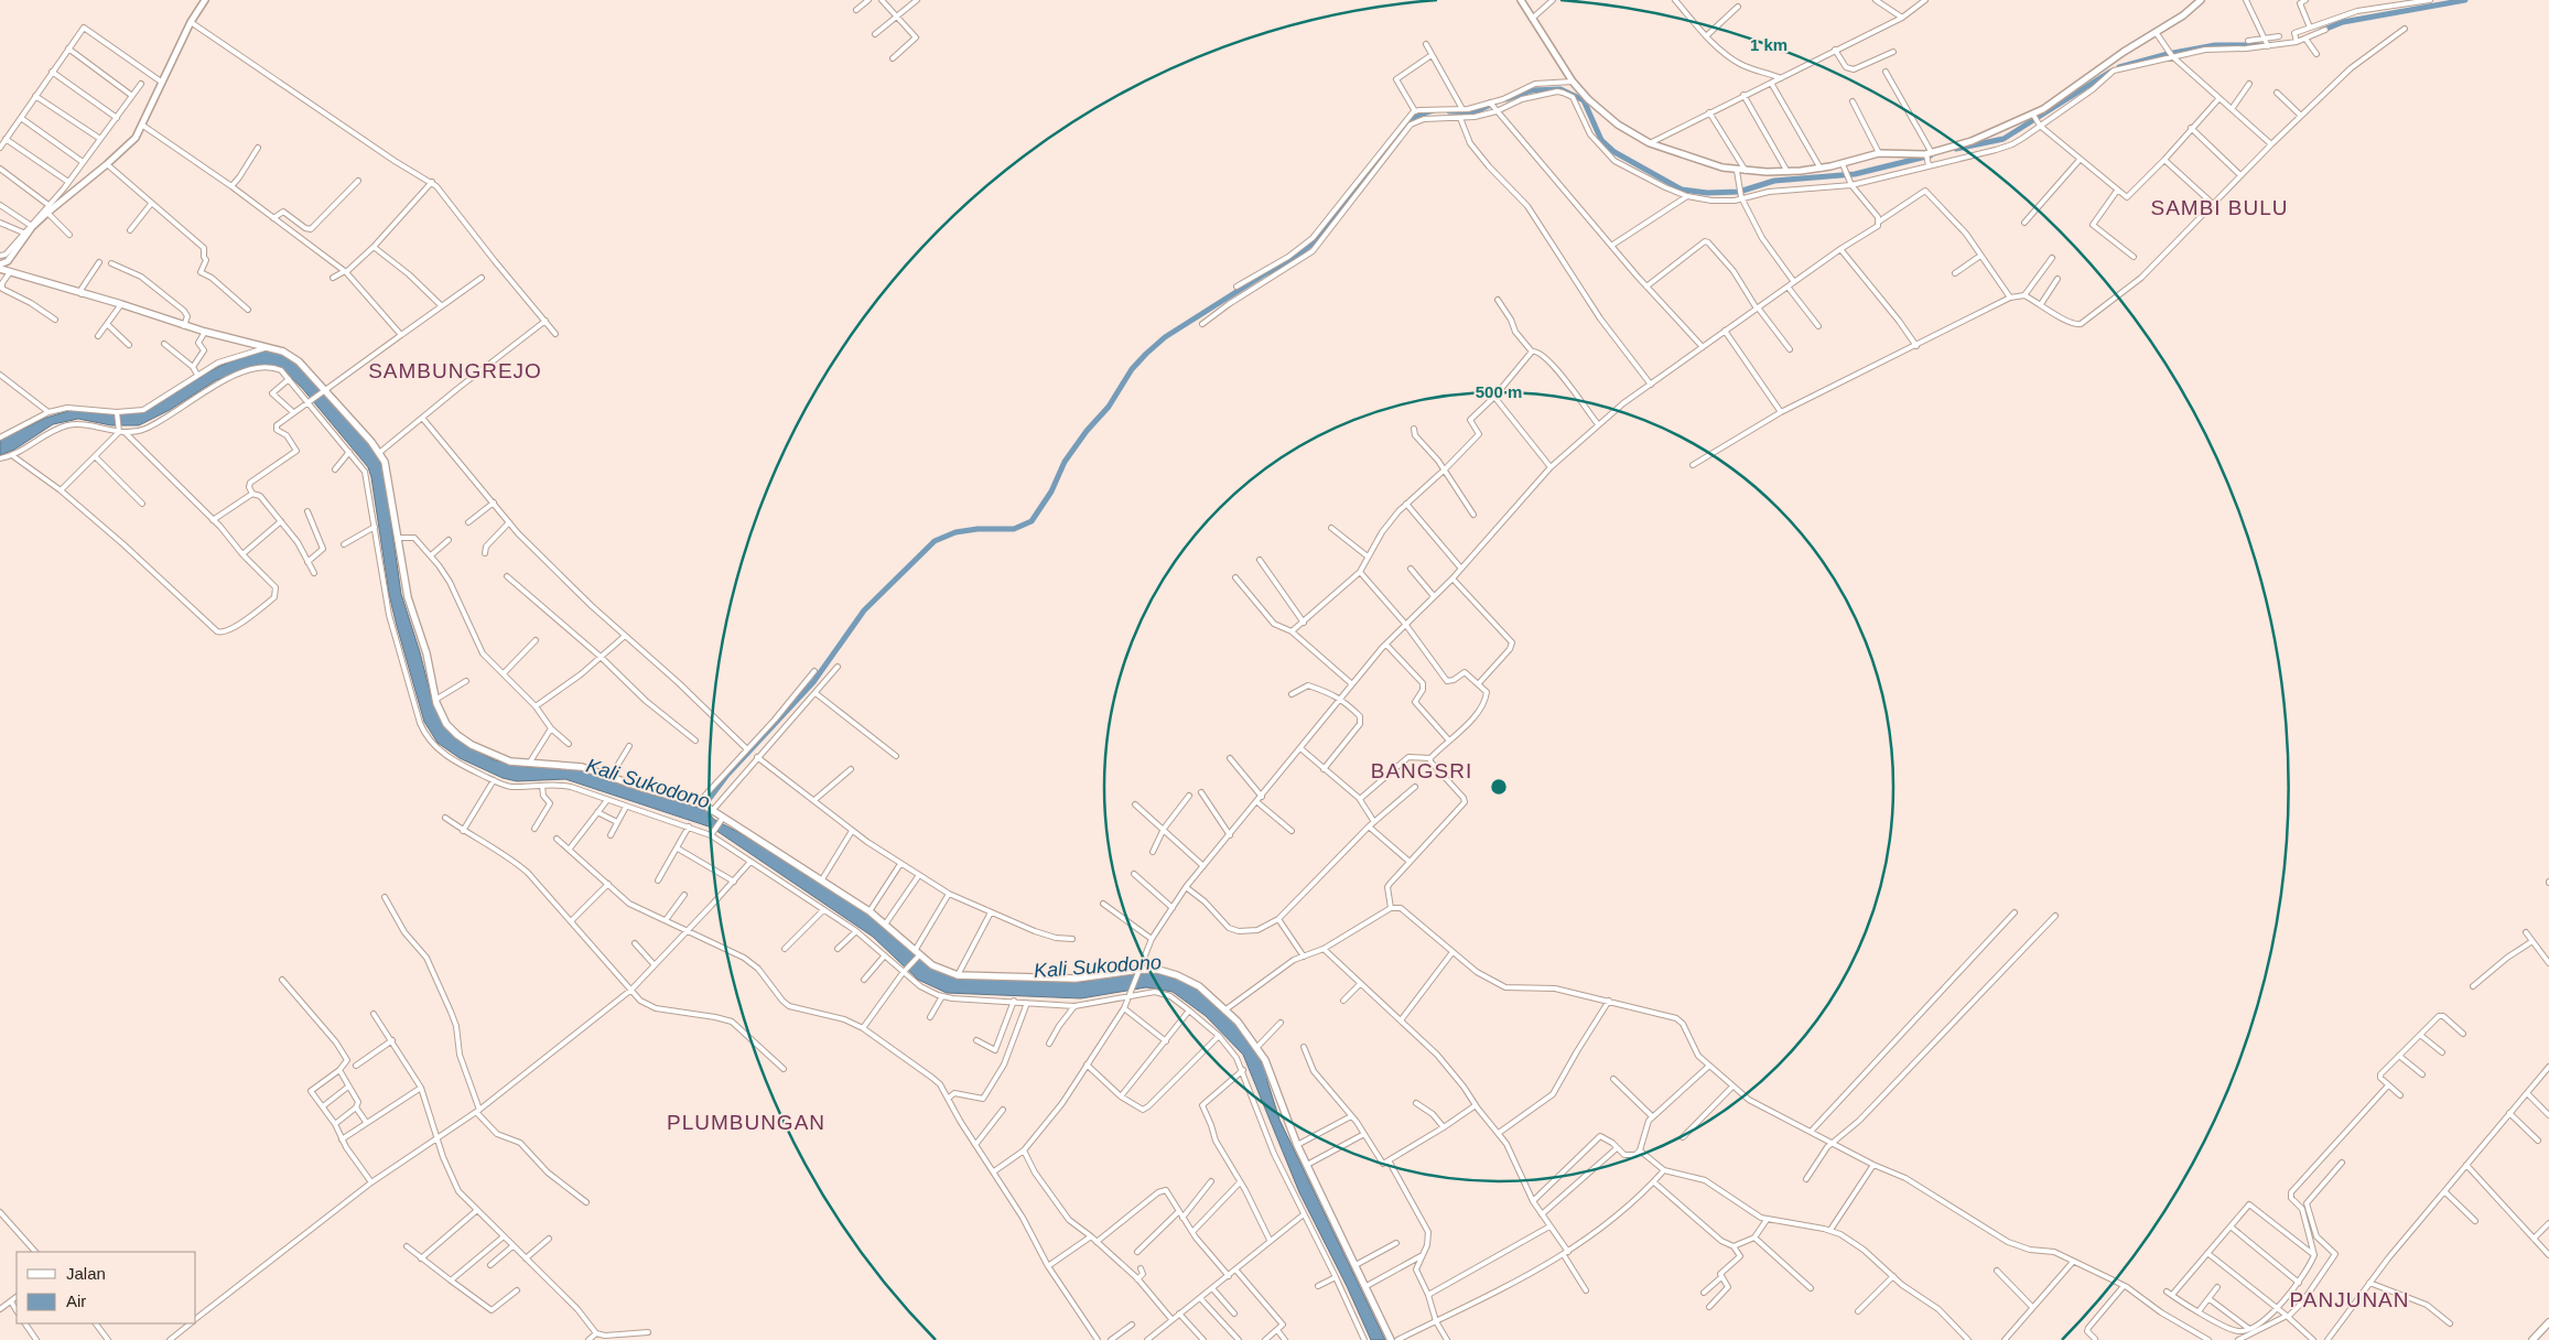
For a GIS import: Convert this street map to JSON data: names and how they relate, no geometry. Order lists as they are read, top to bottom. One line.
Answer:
{"districts":["SAMBI BULU","SAMBUNGREJO","BANGSRI","PLUMBUNGAN","PANJUNAN"],"water":["Kali Sukodono"],"legend":["Jalan","Air"],"rings":["1 km","500 m"]}
